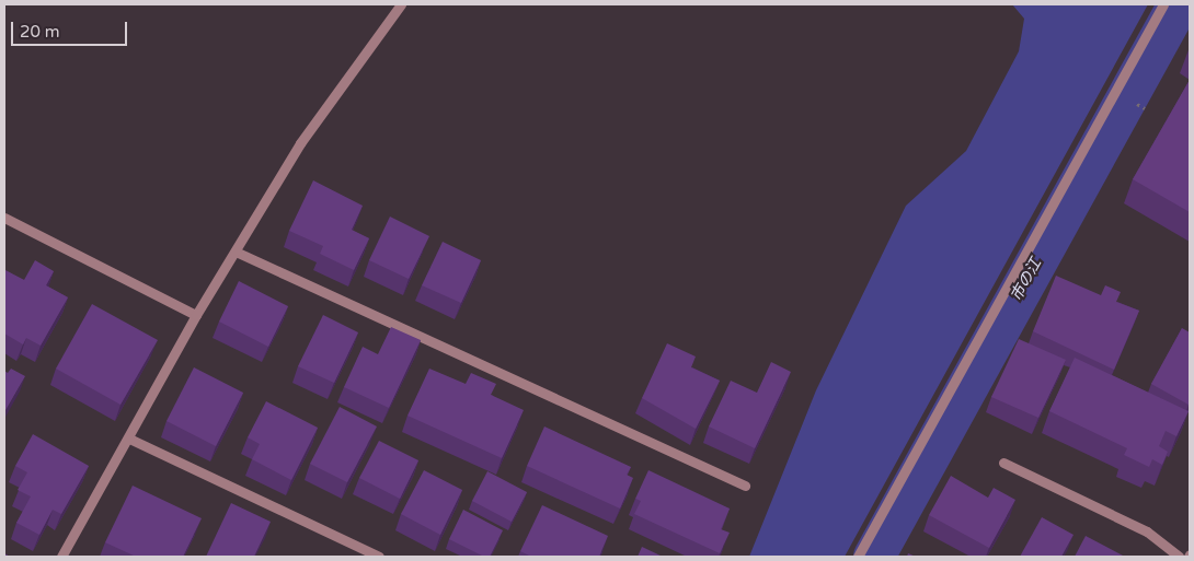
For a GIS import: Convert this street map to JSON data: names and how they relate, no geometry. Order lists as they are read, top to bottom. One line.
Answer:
{"water":["市の江"],"scale_bar":"20 m"}
